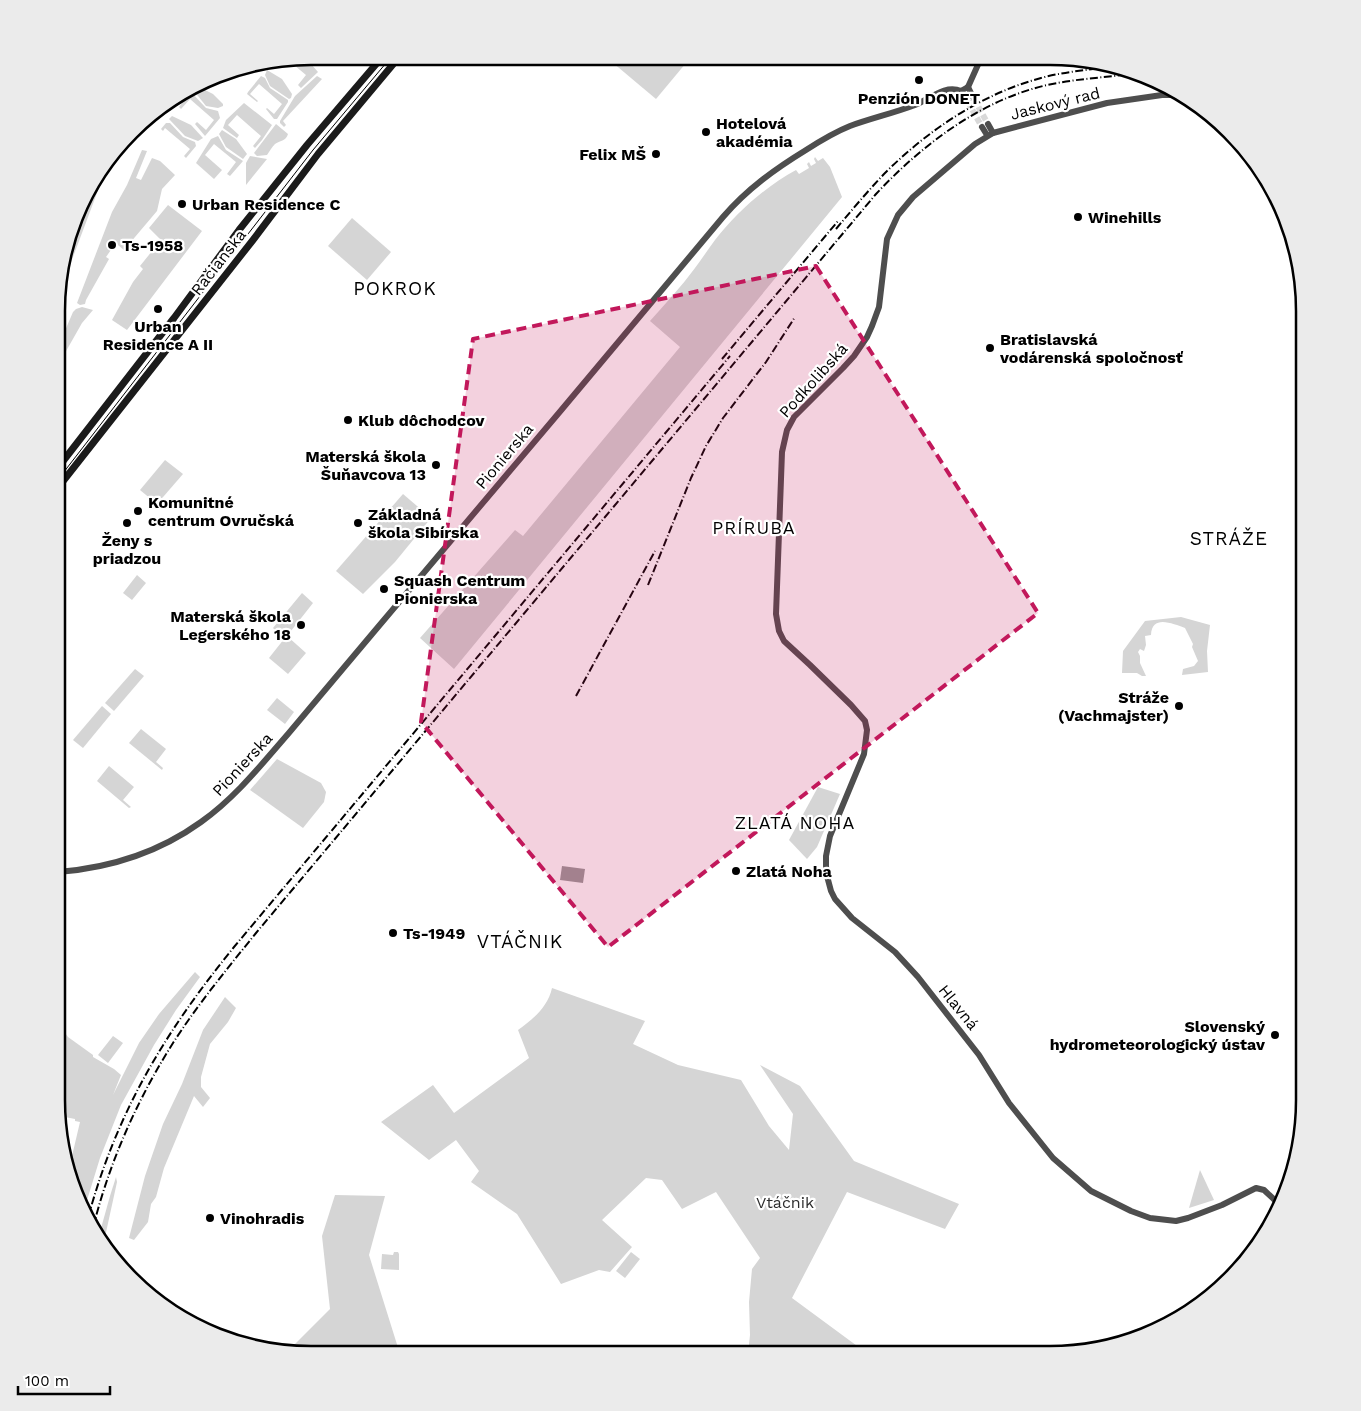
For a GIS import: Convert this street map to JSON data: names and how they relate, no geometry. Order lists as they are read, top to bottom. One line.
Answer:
{"streets":{"main road":["Račianska"],"street":["Jaskový rad","Podkolibská","Pionierska","Hlavná"]},"crossings":[["Jaskový rad","Podkolibská"],["Podkolibská","Hlavná"]],"districts":["POKROK","PRÍRUBA","STRÁŽE","ZLATÁ NOHA","VTÁČNIK"],"parks":["Vtáčnik"],"places":["Penzión DONET","Hotelová akadémia","Felix MŠ","Urban Residence C","Winehills","Ts-1958","Urban Residence A II","Bratislavská vodárenská spoločnosť","Klub dôchodcov","Materská škola Šuňavcova 13","Komunitné centrum Ovručská","Ženy s priadzou","Základná škola Sibírska","Squash Centrum Pionierska","Materská škola Legerského 18","Stráže (Vachmajster)","Zlatá Noha","Ts-1949","Slovenský hydrometeorologický ústav","Vinohradis"],"scale_bar":"100 m"}
